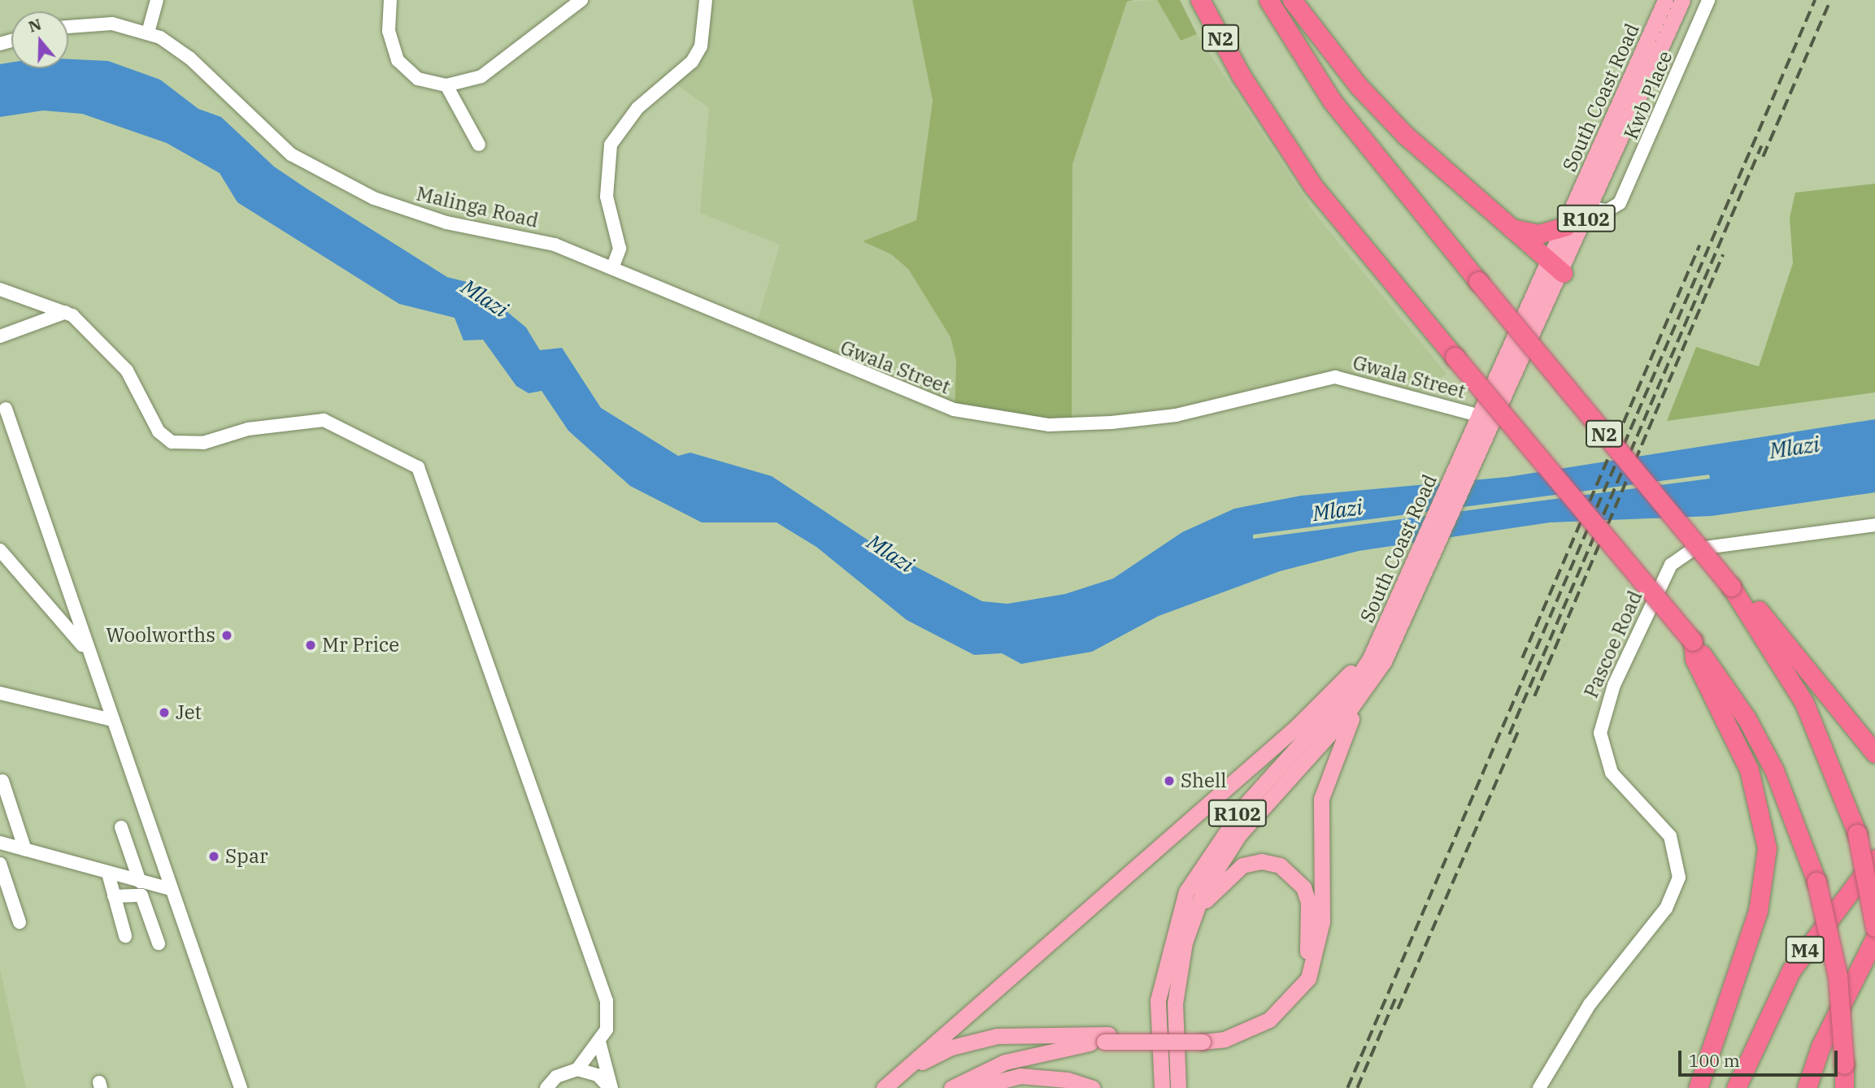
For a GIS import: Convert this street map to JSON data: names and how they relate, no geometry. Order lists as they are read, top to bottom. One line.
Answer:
{"streets":{"highway":["N2","M4"],"main road":["South Coast Road","R102"],"street":["Kwb Place","Malinga Road","Gwala Street","Pascoe Road"]},"crossings":[["Kwb Place","South Coast Road"],["South Coast Road","Gwala Street"],["Malinga Road","Gwala Street"]],"water":["Mlazi"],"places":["Woolworths","Mr Price","Jet","Shell","Spar"],"scale_bar":"100 m","north":"top"}
